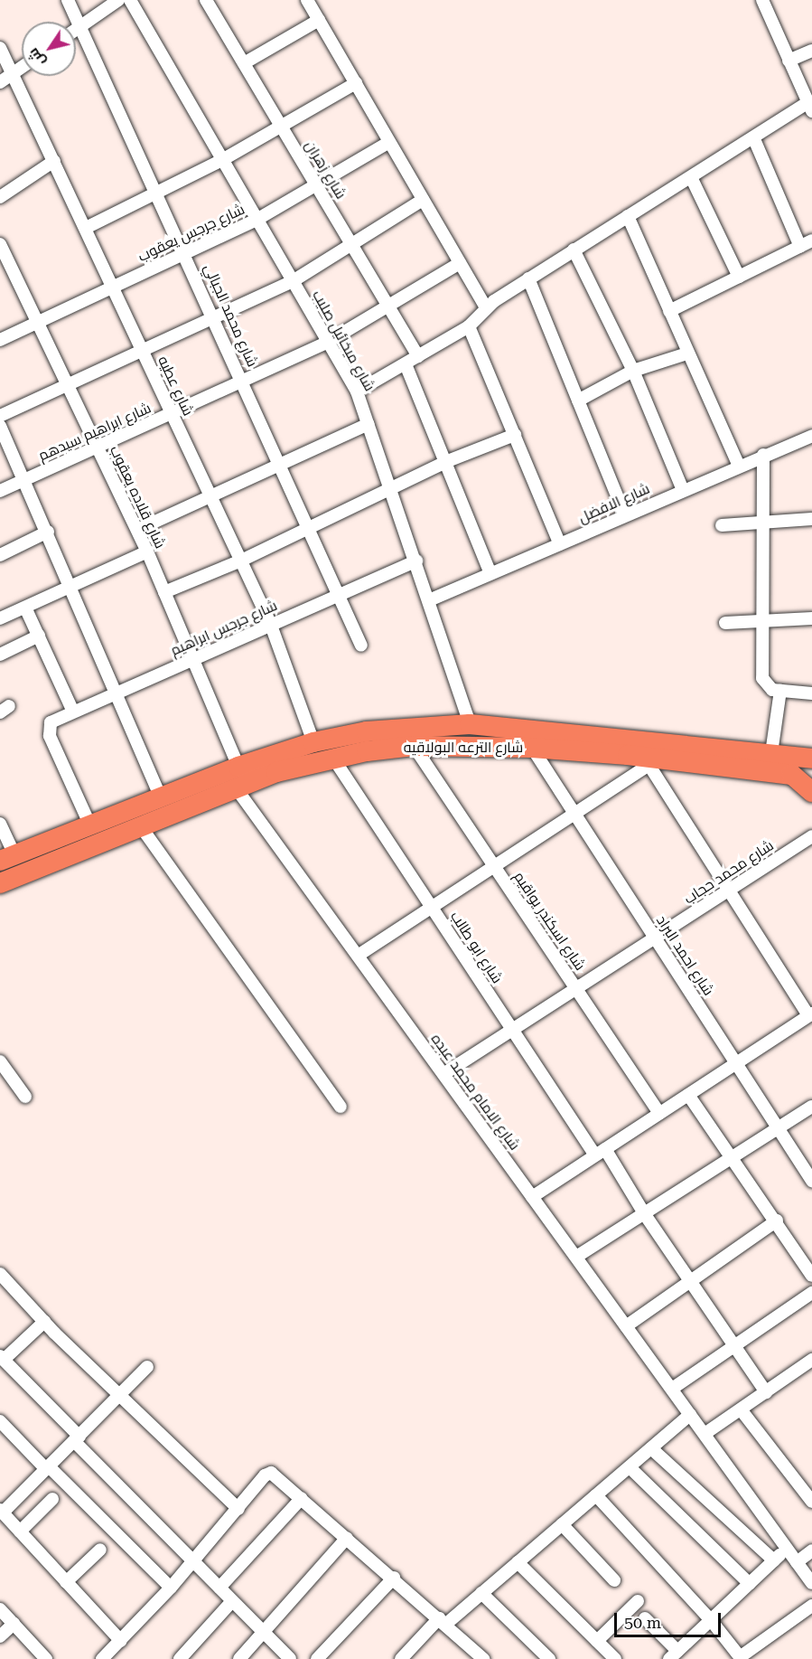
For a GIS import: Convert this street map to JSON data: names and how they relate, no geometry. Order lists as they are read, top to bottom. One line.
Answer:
{"streets":{"main road":["شارع الترعه البولاقيه"],"street":["شارع زهران","شارع جرجس يعقوب","شارع محمد الجبالي","شارع ميخائيل صليب","شارع عطيه","شارع ابراهيم سيدهم","شارع قلاده يعقوب","شارع الافضل","شارع جرجس ابراهيم","شارع محمد حجاب","شارع اسكندر يواقيم","شارع ابو طالب","شارع احمد البراد","شارع الامام محمد عبده"]},"crossings":[["شارع زهران","شارع جرجس يعقوب"],["شارع زهران","شارع ابراهيم سيدهم"],["شارع جرجس يعقوب","شارع محمد الجبالي"],["شارع جرجس يعقوب","شارع ميخائيل صليب"],["شارع جرجس يعقوب","شارع عطيه"],["شارع جرجس يعقوب","شارع قلاده يعقوب"],["شارع محمد الجبالي","شارع ابراهيم سيدهم"],["شارع محمد الجبالي","شارع جرجس ابراهيم"],["شارع ميخائيل صليب","شارع ابراهيم سيدهم"],["شارع ميخائيل صليب","شارع الافضل"],["شارع ميخائيل صليب","شارع جرجس ابراهيم"],["شارع ميخائيل صليب","شارع الترعه البولاقيه"],["شارع عطيه","شارع ابراهيم سيدهم"],["شارع عطيه","شارع جرجس ابراهيم"],["شارع عطيه","شارع الترعه البولاقيه"],["شارع ابراهيم سيدهم","شارع قلاده يعقوب"],["شارع قلاده يعقوب","شارع جرجس ابراهيم"],["شارع قلاده يعقوب","شارع الترعه البولاقيه"],["شارع جرجس ابراهيم","شارع الترعه البولاقيه"],["شارع الترعه البولاقيه","شارع اسكندر يواقيم"],["شارع الترعه البولاقيه","شارع ابو طالب"],["شارع الترعه البولاقيه","شارع احمد البراد"],["شارع الترعه البولاقيه","شارع الامام محمد عبده"],["شارع محمد حجاب","شارع اسكندر يواقيم"],["شارع محمد حجاب","شارع ابو طالب"],["شارع محمد حجاب","شارع احمد البراد"],["شارع محمد حجاب","شارع الامام محمد عبده"]],"scale_bar":"50 m","north":"bottom left"}
